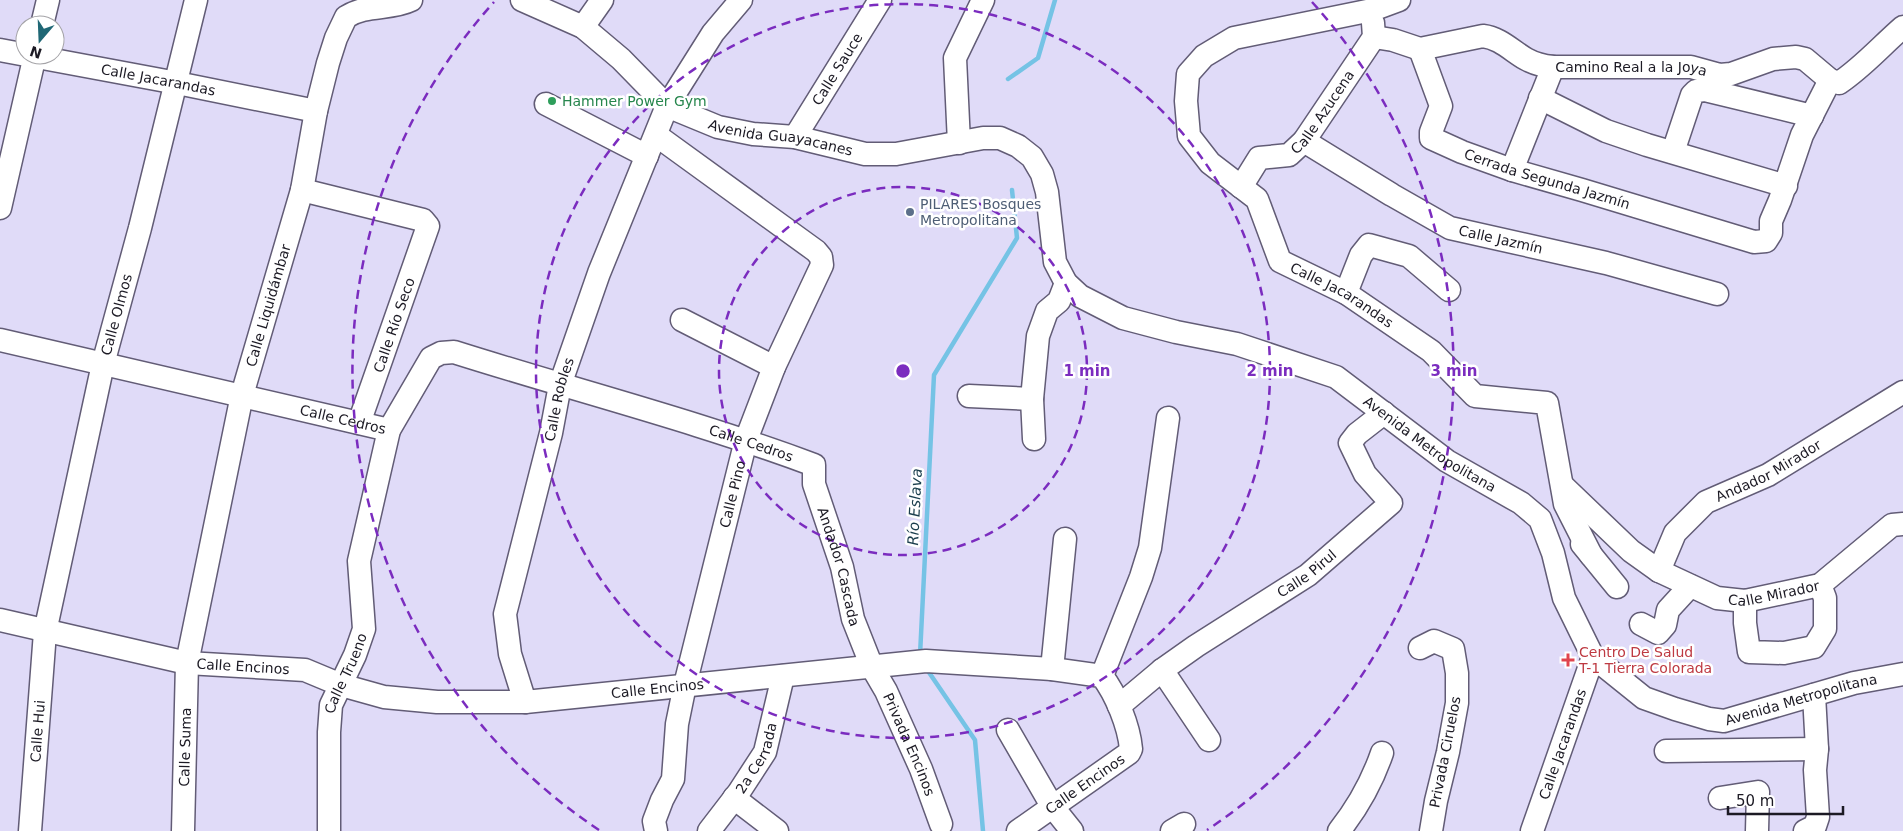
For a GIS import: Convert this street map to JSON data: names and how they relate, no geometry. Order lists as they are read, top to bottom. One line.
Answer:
{"streets":{"street":["Calle Sauce","Camino Real a la Joya","Calle Jacarandas","Calle Azucena","Avenida Guayacanes","Cerrada Segunda Jazmín","Calle Jazmín","Calle Liquidámbar","Calle Olmos","Calle Río Seco","Calle Robles","Calle Cedros","Avenida Metropolitana","Andador Mirador","Calle Pino","Andador Cascada","Calle Pirul","Calle Mirador","Calle Encinos","Calle Trueno","Calle Hui","Privada Encinos","Calle Suma","Privada Ciruelos","2a Cerrada"]},"crossings":[["Calle Sauce","Avenida Guayacanes"],["Camino Real a la Joya","Cerrada Segunda Jazmín"],["Calle Jacarandas","Calle Azucena"],["Calle Jacarandas","Calle Liquidámbar"],["Calle Jacarandas","Calle Olmos"],["Calle Jacarandas","Avenida Metropolitana"],["Calle Jacarandas","Calle Mirador"],["Calle Azucena","Calle Jazmín"],["Avenida Guayacanes","Calle Robles"],["Avenida Guayacanes","Avenida Metropolitana"],["Calle Liquidámbar","Calle Río Seco"],["Calle Liquidámbar","Calle Cedros"],["Calle Liquidámbar","Calle Encinos"],["Calle Liquidámbar","Calle Suma"],["Calle Olmos","Calle Cedros"],["Calle Olmos","Calle Encinos"],["Calle Olmos","Calle Hui"],["Calle Río Seco","Calle Cedros"],["Calle Robles","Calle Cedros"],["Calle Robles","Calle Pino"],["Calle Robles","Calle Encinos"],["Calle Cedros","Calle Pino"],["Calle Cedros","Andador Cascada"],["Calle Cedros","Calle Trueno"],["Avenida Metropolitana","Calle Pirul"],["Andador Mirador","Calle Mirador"],["Calle Pino","Calle Encinos"],["Andador Cascada","Calle Encinos"],["Andador Cascada","Privada Encinos"],["Calle Pirul","Calle Encinos"],["Calle Encinos","Calle Trueno"],["Calle Encinos","Calle Hui"],["Calle Encinos","Privada Encinos"],["Calle Encinos","Calle Suma"],["Calle Encinos","2a Cerrada"]],"water":["Río Eslava"],"places":{"other":["Hammer Power Gym","PILARES Bosques Metropolitana"],"health":["Centro De Salud T-1 Tierra Colorada"]},"scale_bar":"50 m","north":"bottom","rings":["1 min","2 min","3 min"]}
